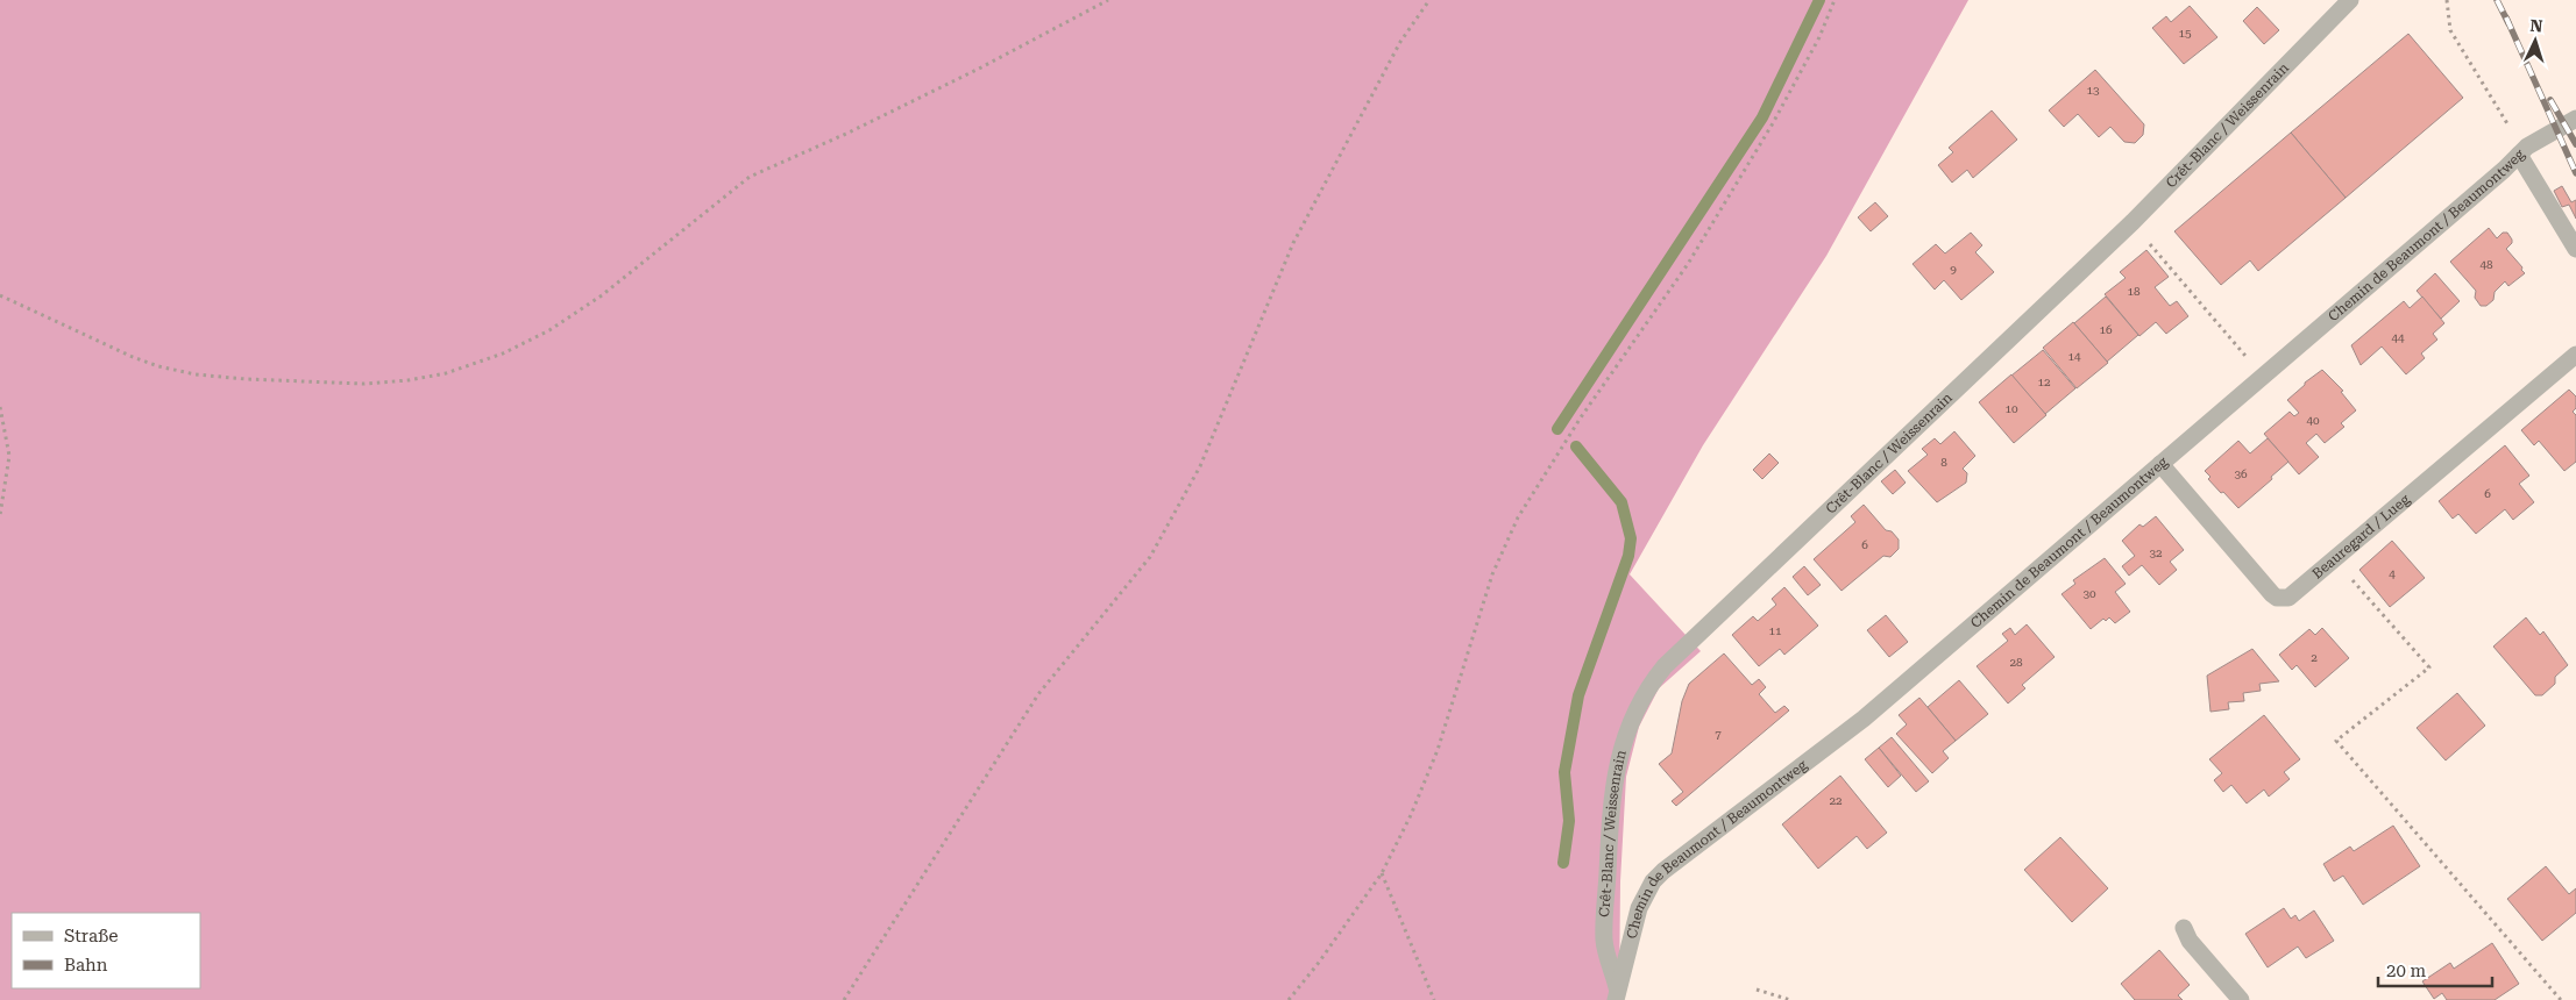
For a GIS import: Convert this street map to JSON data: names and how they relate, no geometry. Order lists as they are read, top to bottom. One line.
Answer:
{"streets":{"street":["Crêt-Blanc / Weissenrain","Chemin de Beaumont / Beaumontweg","Beauregard / Lueg"]},"crossings":[["Crêt-Blanc / Weissenrain","Chemin de Beaumont / Beaumontweg"],["Chemin de Beaumont / Beaumontweg","Beauregard / Lueg"]],"house_numbers":["15","13","48","9","18","16","44","14","12","10","40","8","36","6","6","32","4","30","11","2","28","7","22"],"legend":["Straße","Bahn"],"scale_bar":"20 m","north":"top"}
